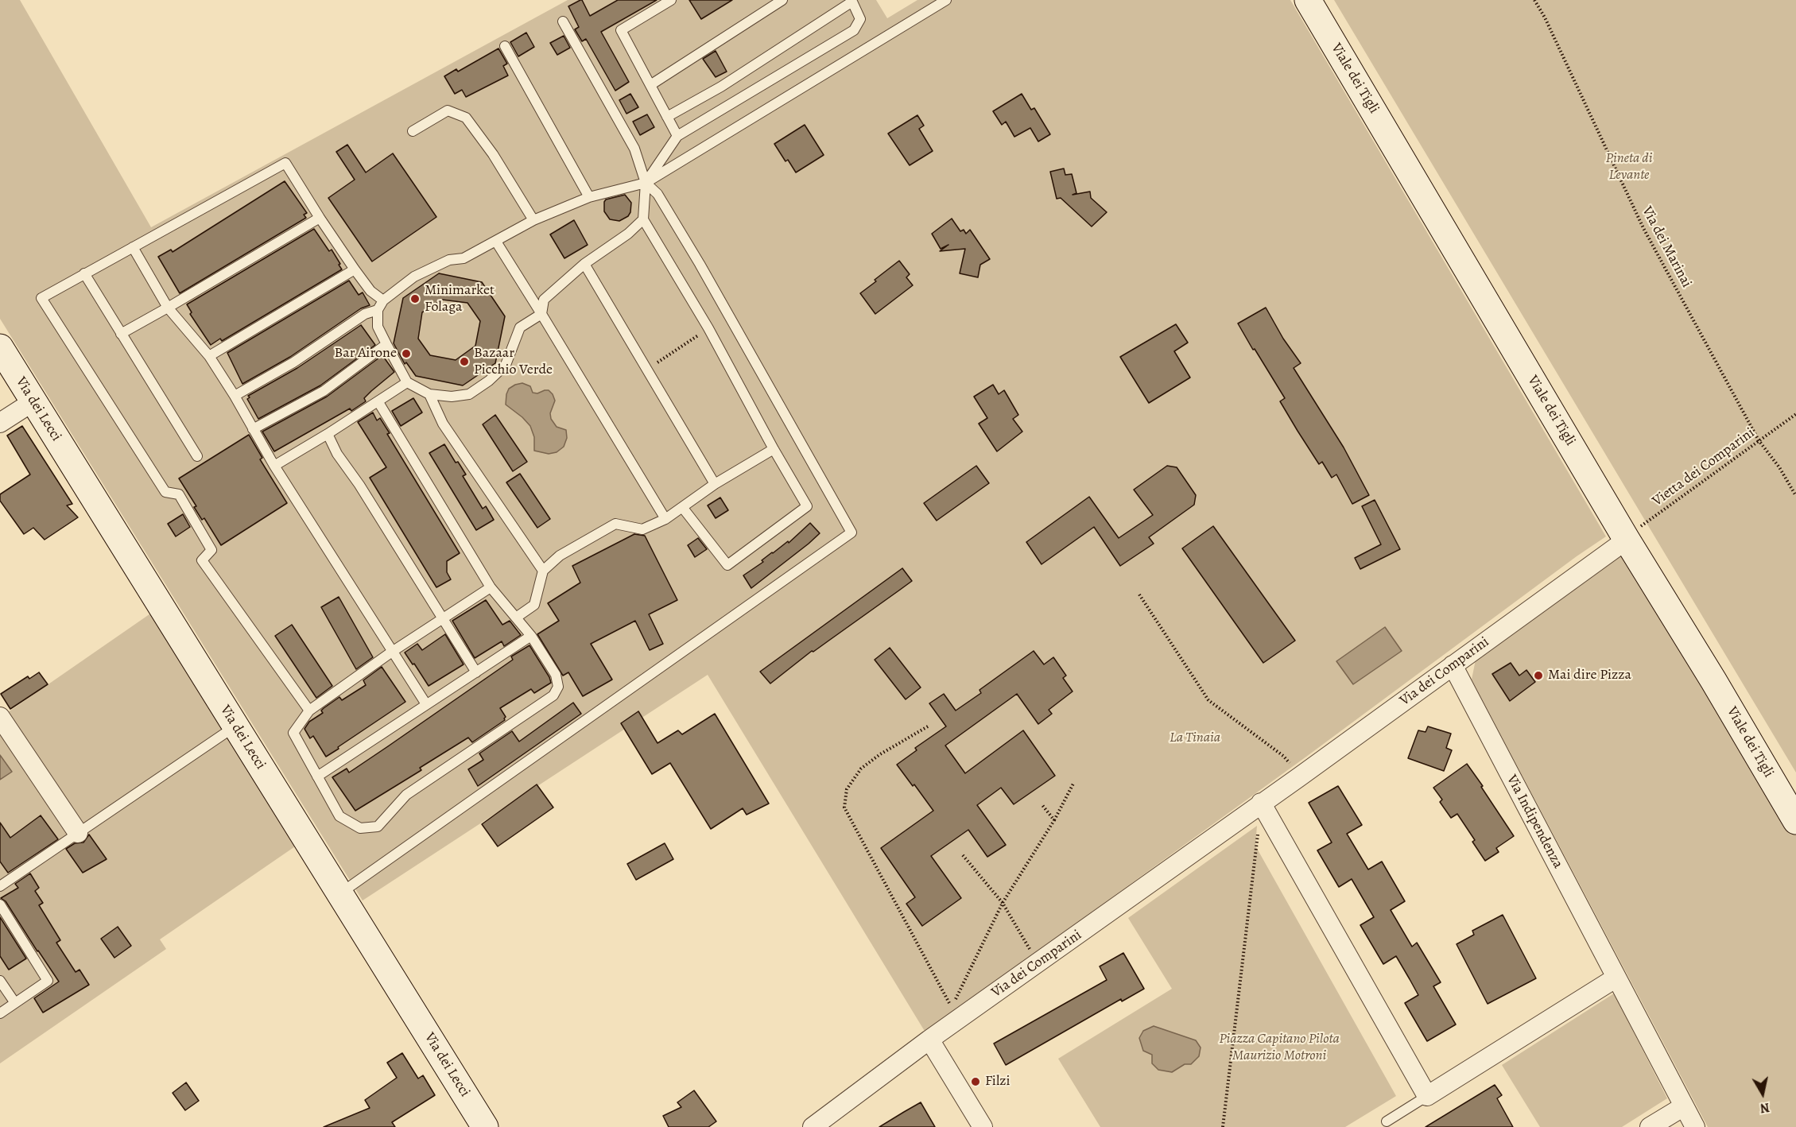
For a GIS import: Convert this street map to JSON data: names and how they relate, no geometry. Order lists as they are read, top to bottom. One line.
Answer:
{"streets":{"street":["Viale dei Tigli","Via dei Lecci","Via dei Comparini","Via Indipendenza"],"path":["Via dei Marinai","Vietta dei Comparini"]},"crossings":[["Viale dei Tigli","Vietta dei Comparini"],["Viale dei Tigli","Via dei Comparini"],["Via dei Marinai","Vietta dei Comparini"],["Vietta dei Comparini","Via dei Comparini"],["Via dei Comparini","Via Indipendenza"]],"parks":["Pineta di Levante","La Tinaia","Piazza Capitano Pilota Maurizio Motroni"],"places":["Minimarket Folaga","Bar Airone","Bazaar Picchio Verde","Mai dire Pizza","Filzi"],"north":"bottom"}
